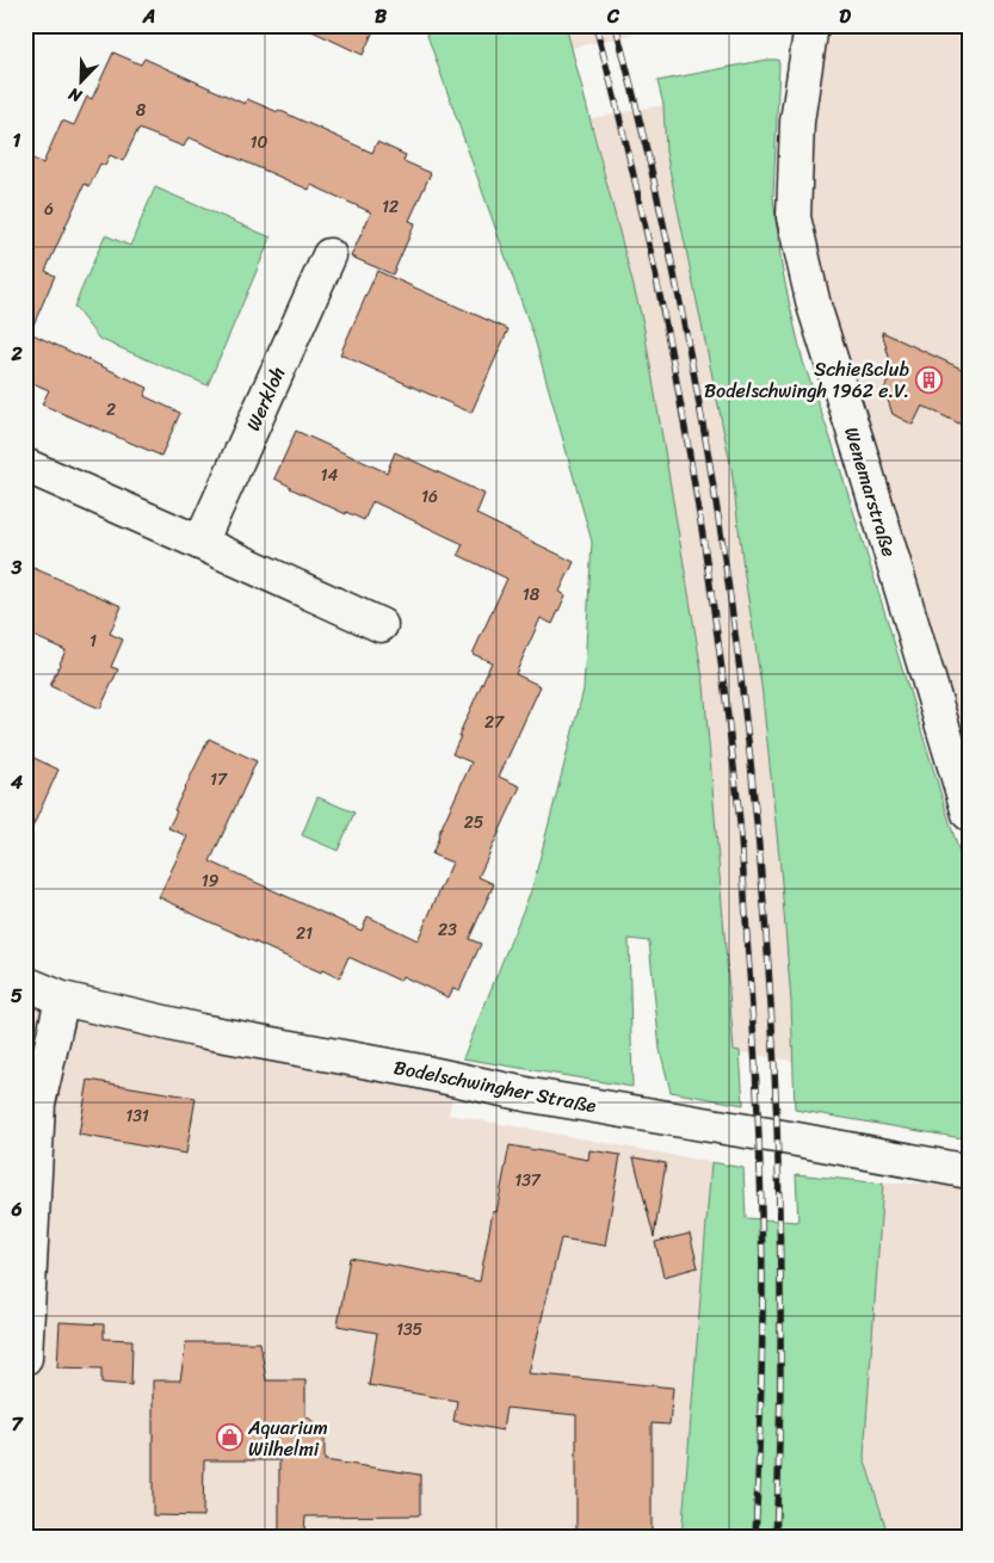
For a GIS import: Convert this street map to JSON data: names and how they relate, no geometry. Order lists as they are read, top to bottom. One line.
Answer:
{"streets":{"street":["Werkloh","Wenemarstraße","Bodelschwingher Straße"]},"places":{"building":["Schießclub Bodelschwingh 1962 e.V."],"shop":["Aquarium Wilhelmi"]},"house_numbers":["8","10","12","6","2","14","16","18","1","27","17","25","19","23","21","131","137","135"],"north":"bottom left","grid":{"columns":["A","B","C","D"],"rows":["1","2","3","4","5","6","7"]}}
